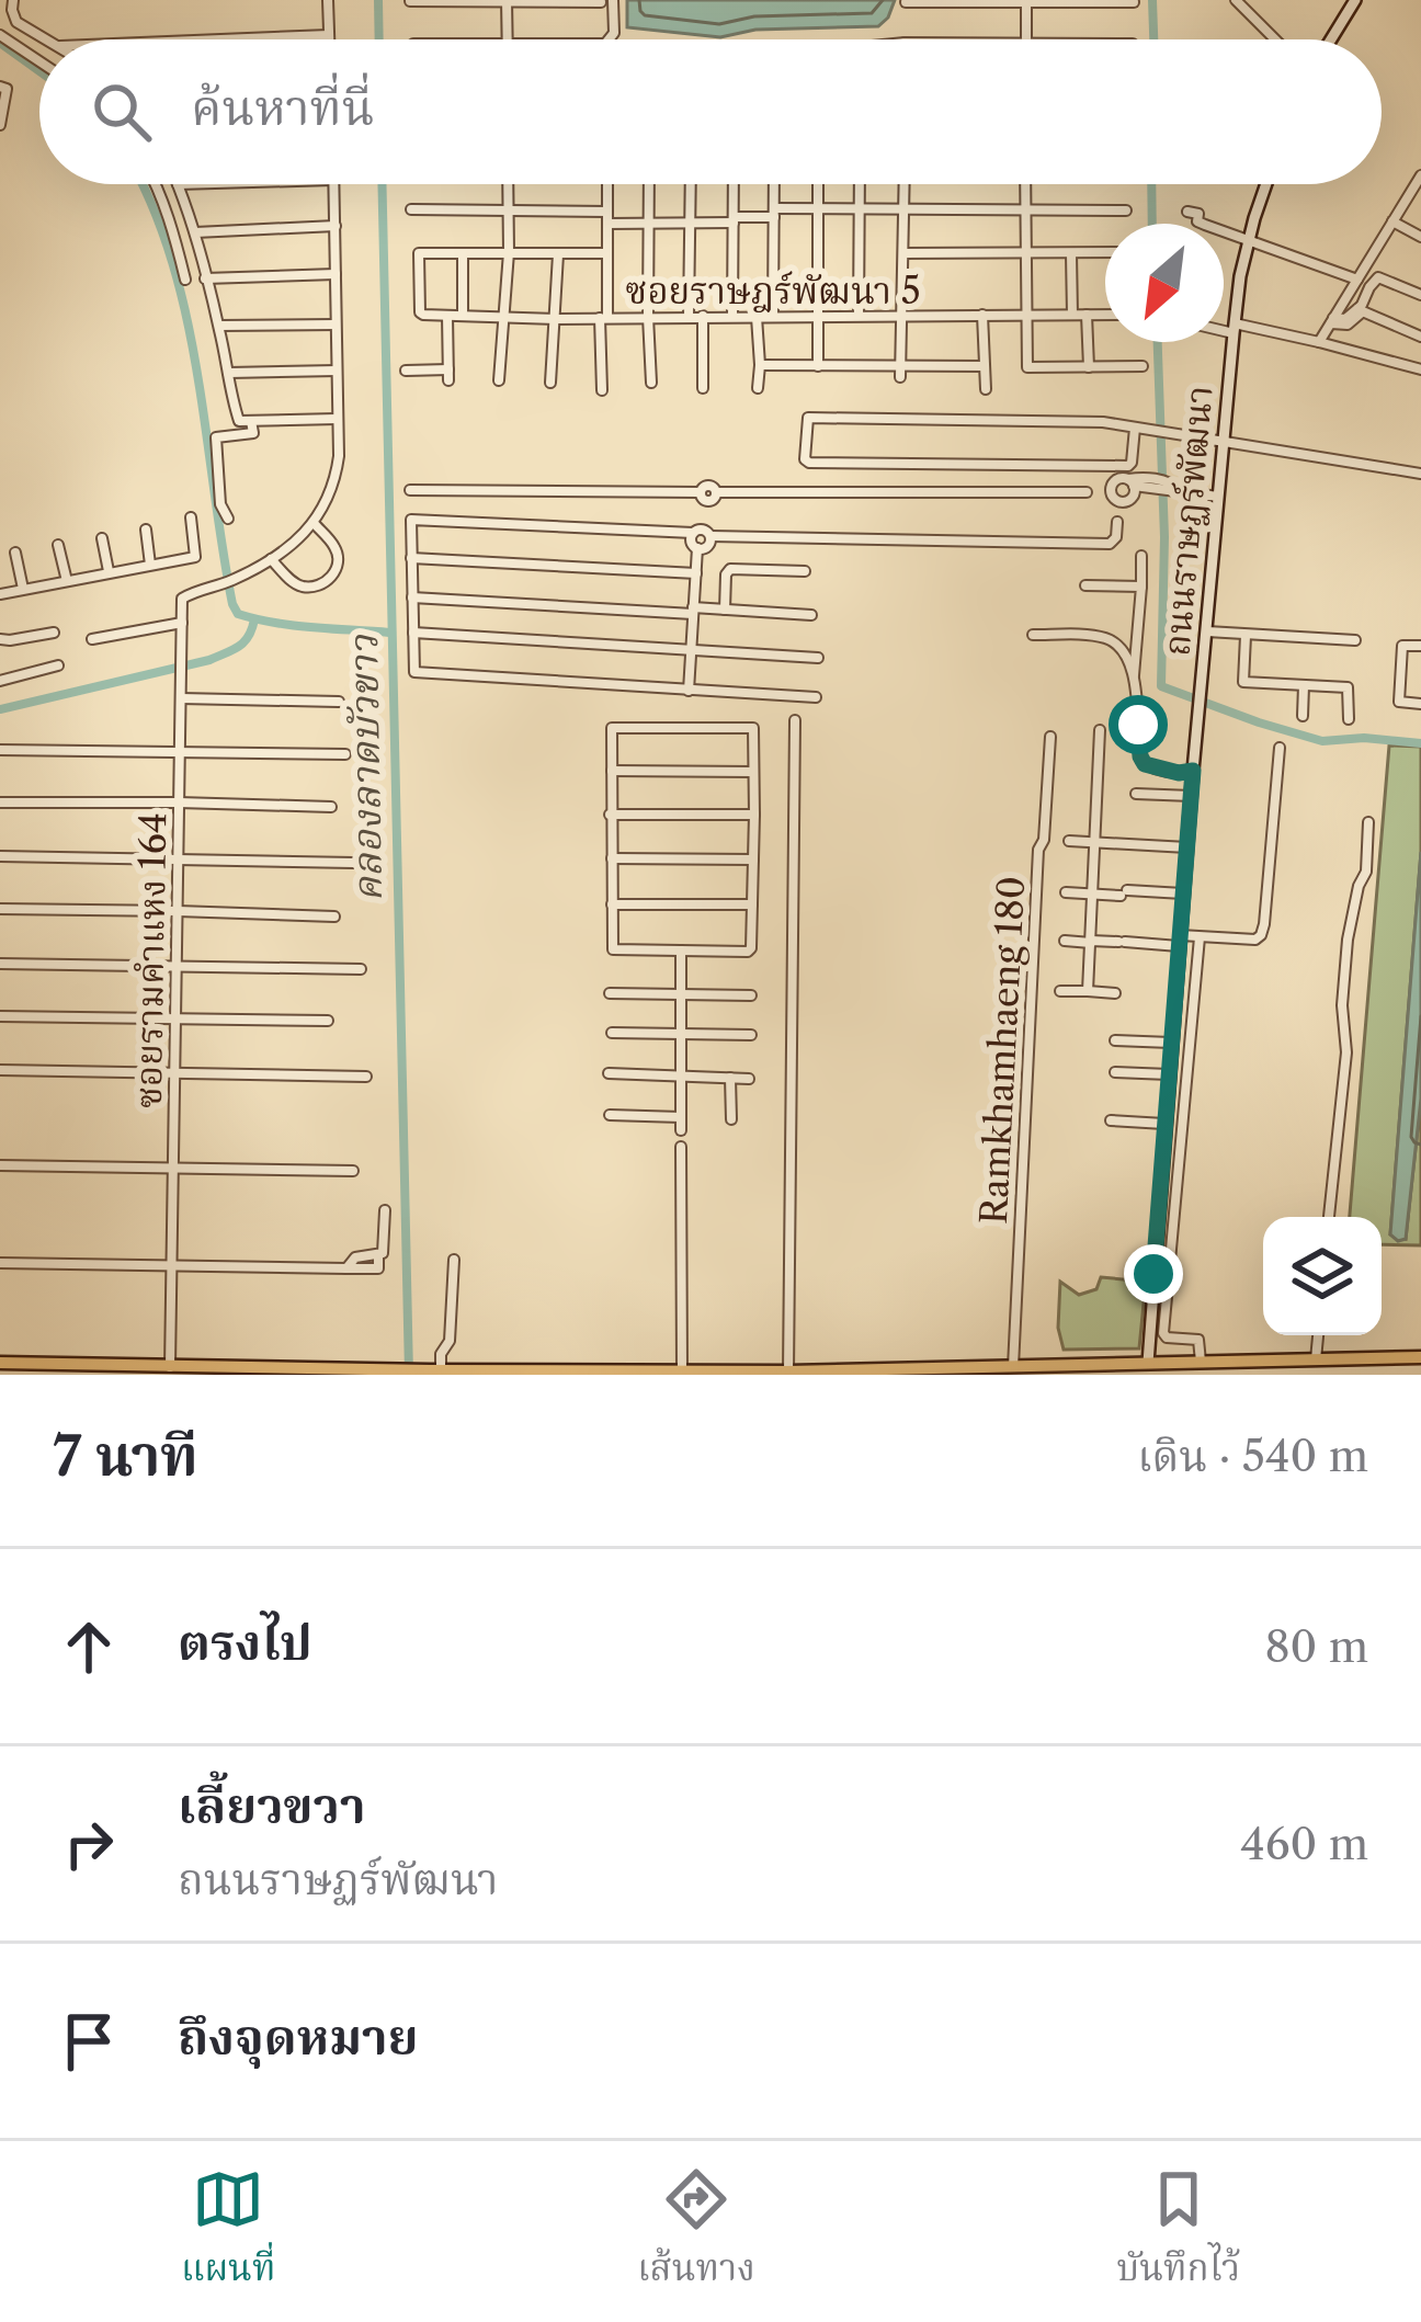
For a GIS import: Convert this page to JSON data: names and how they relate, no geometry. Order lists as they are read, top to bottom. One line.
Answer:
{"streets":{"street":["ซอยราษฎร์พัฒนา 5","ถนนราษฏร์พัฒนา","ซอยรามคำแหง 164","Ramkhamhaeng 180"]},"water":["คลองลาดบัวขาว"],"north":"bottom left","page":{"search":"ค้นหาที่นี่","heading":["7 นาที","เดิน · 540 m"],"list":[["ตรงไป","80 m"],["เลี้ยวขวา","ถนนราษฏร์พัฒนา","460 m"],"ถึงจุดหมาย"],"nav":["แผนที่","เส้นทาง","บันทึกไว้"]}}
